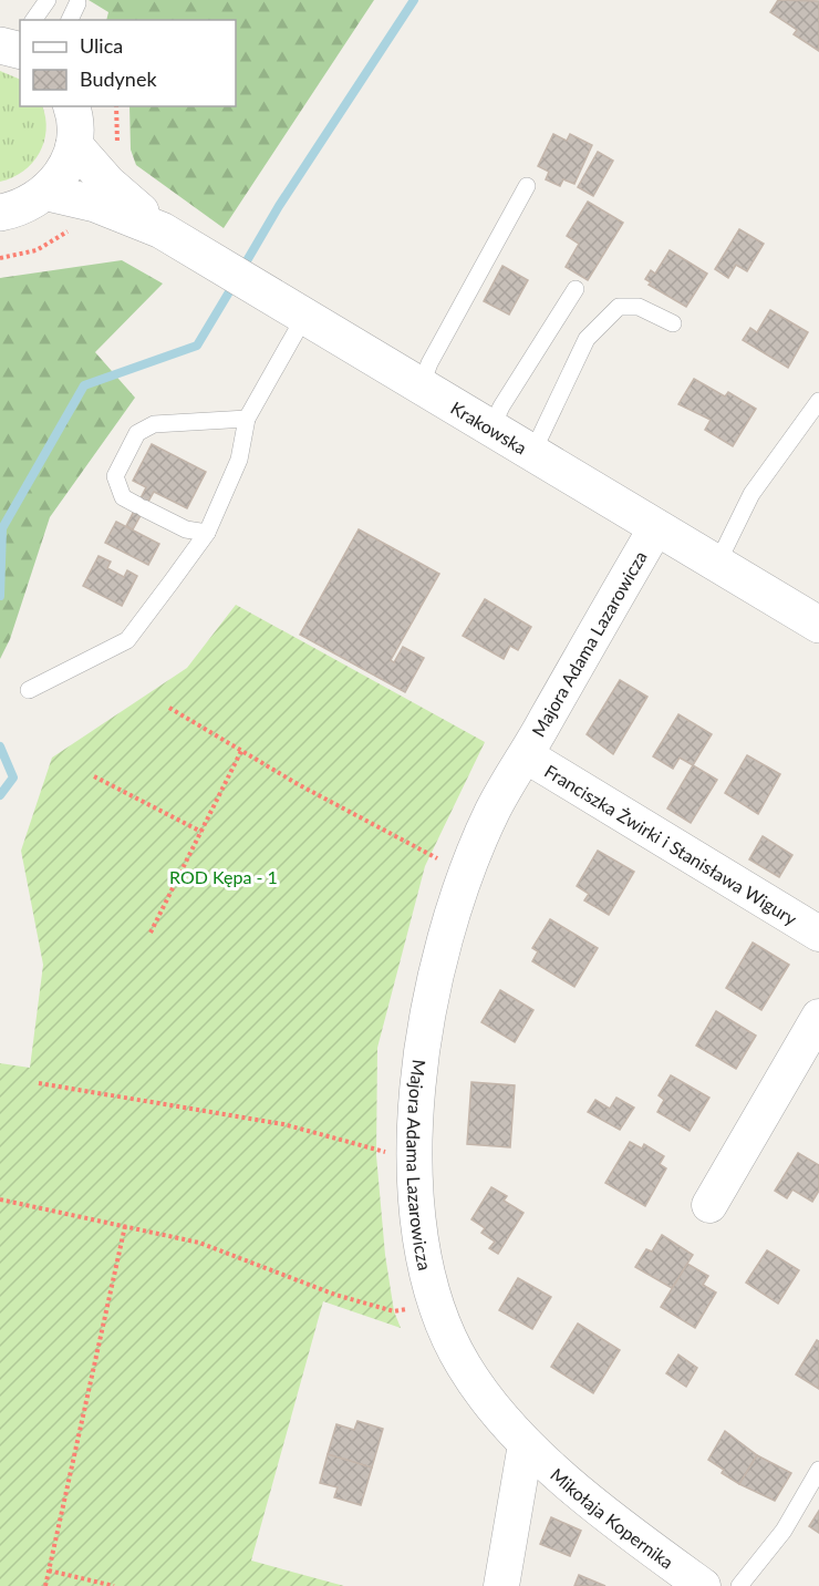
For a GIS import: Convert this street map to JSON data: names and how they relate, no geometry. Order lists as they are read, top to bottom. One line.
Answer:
{"streets":{"street":["Krakowska","Majora Adama Lazarowicza","Franciszka Żwirki i Stanisława Wigury","Mikołaja Kopernika"]},"crossings":[["Krakowska","Majora Adama Lazarowicza"],["Majora Adama Lazarowicza","Franciszka Żwirki i Stanisława Wigury"],["Majora Adama Lazarowicza","Mikołaja Kopernika"]],"parks":["ROD Kępa - 1"],"legend":["Ulica","Budynek"]}
